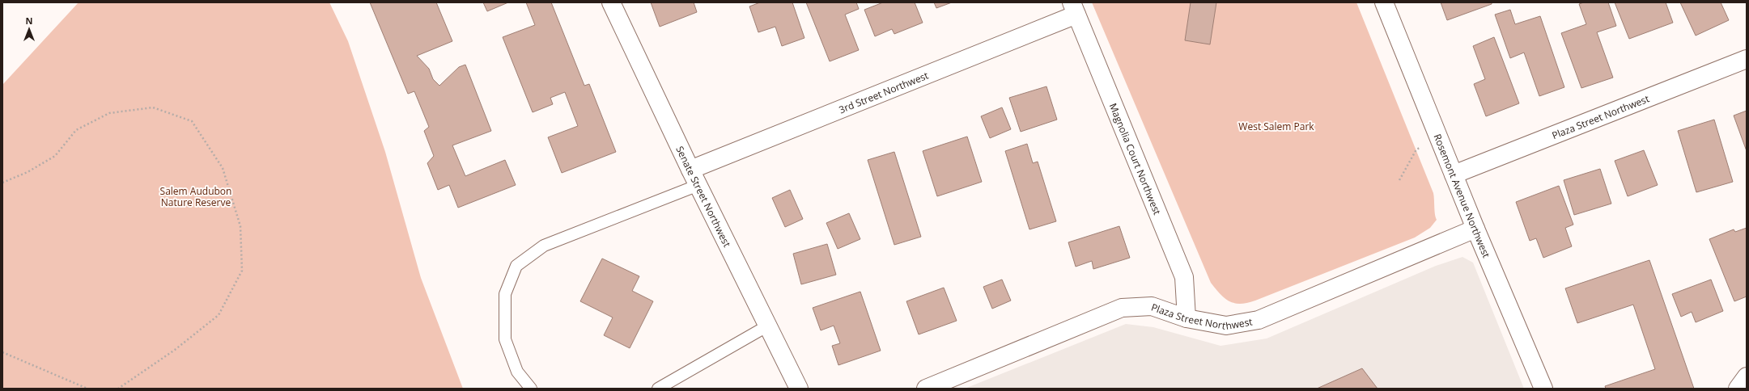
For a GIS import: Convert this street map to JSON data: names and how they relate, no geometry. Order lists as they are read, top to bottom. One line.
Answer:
{"streets":{"street":["3rd Street Northwest","Plaza Street Northwest","Magnolia Court Northwest","Rosemont Avenue Northwest","Senate Street Northwest"]},"crossings":[["3rd Street Northwest","Magnolia Court Northwest"],["3rd Street Northwest","Senate Street Northwest"],["Plaza Street Northwest","Magnolia Court Northwest"],["Plaza Street Northwest","Rosemont Avenue Northwest"]],"parks":["West Salem Park","Salem Audubon Nature Reserve"],"north":"top"}
